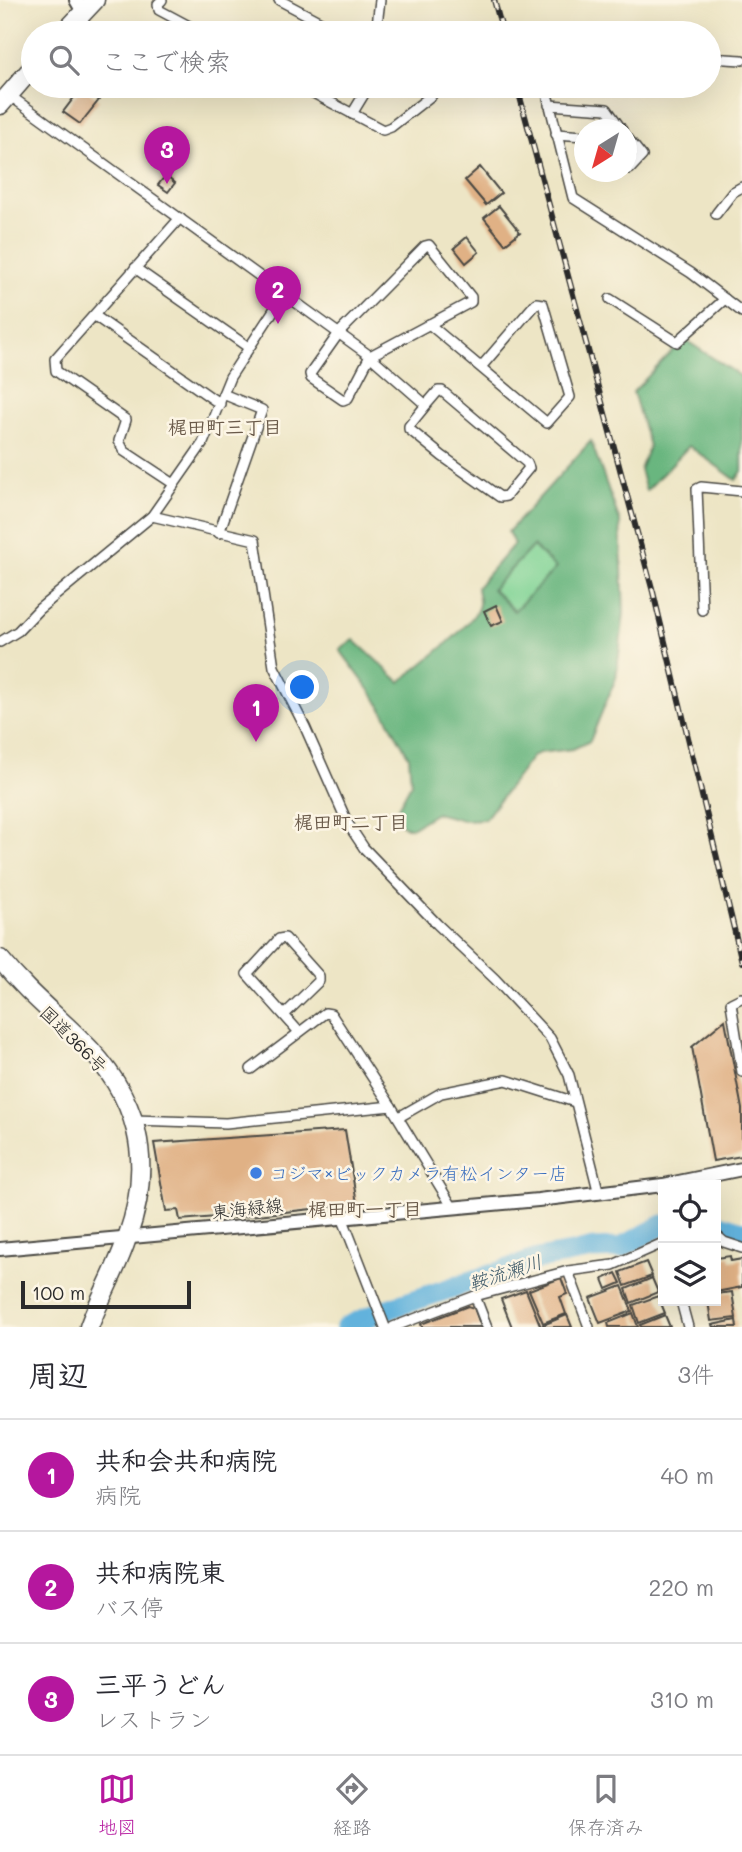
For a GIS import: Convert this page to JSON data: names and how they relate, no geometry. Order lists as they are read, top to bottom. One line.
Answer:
{"streets":{"highway":["国道366号"],"main road":["東海緑線"]},"crossings":[["国道366号","東海緑線"]],"districts":["梶田町三丁目","梶田町二丁目","梶田町一丁目"],"water":["鞍流瀬川"],"places":["コジマ×ビックカメラ有松インター店"],"scale_bar":"100 m","north":"bottom left","page":{"search":"ここで検索","pins":["3","2","1"],"scale":"100 m","heading":["周辺","3件"],"list":[{"mark":"1","name":"共和会共和病院","note":"病院","value":"40 m"},{"mark":"2","name":"共和病院東","note":"バス停","value":"220 m"},{"mark":"3","name":"三平うどん","note":"レストラン","value":"310 m"}],"nav":["地図","経路","保存済み"]}}
